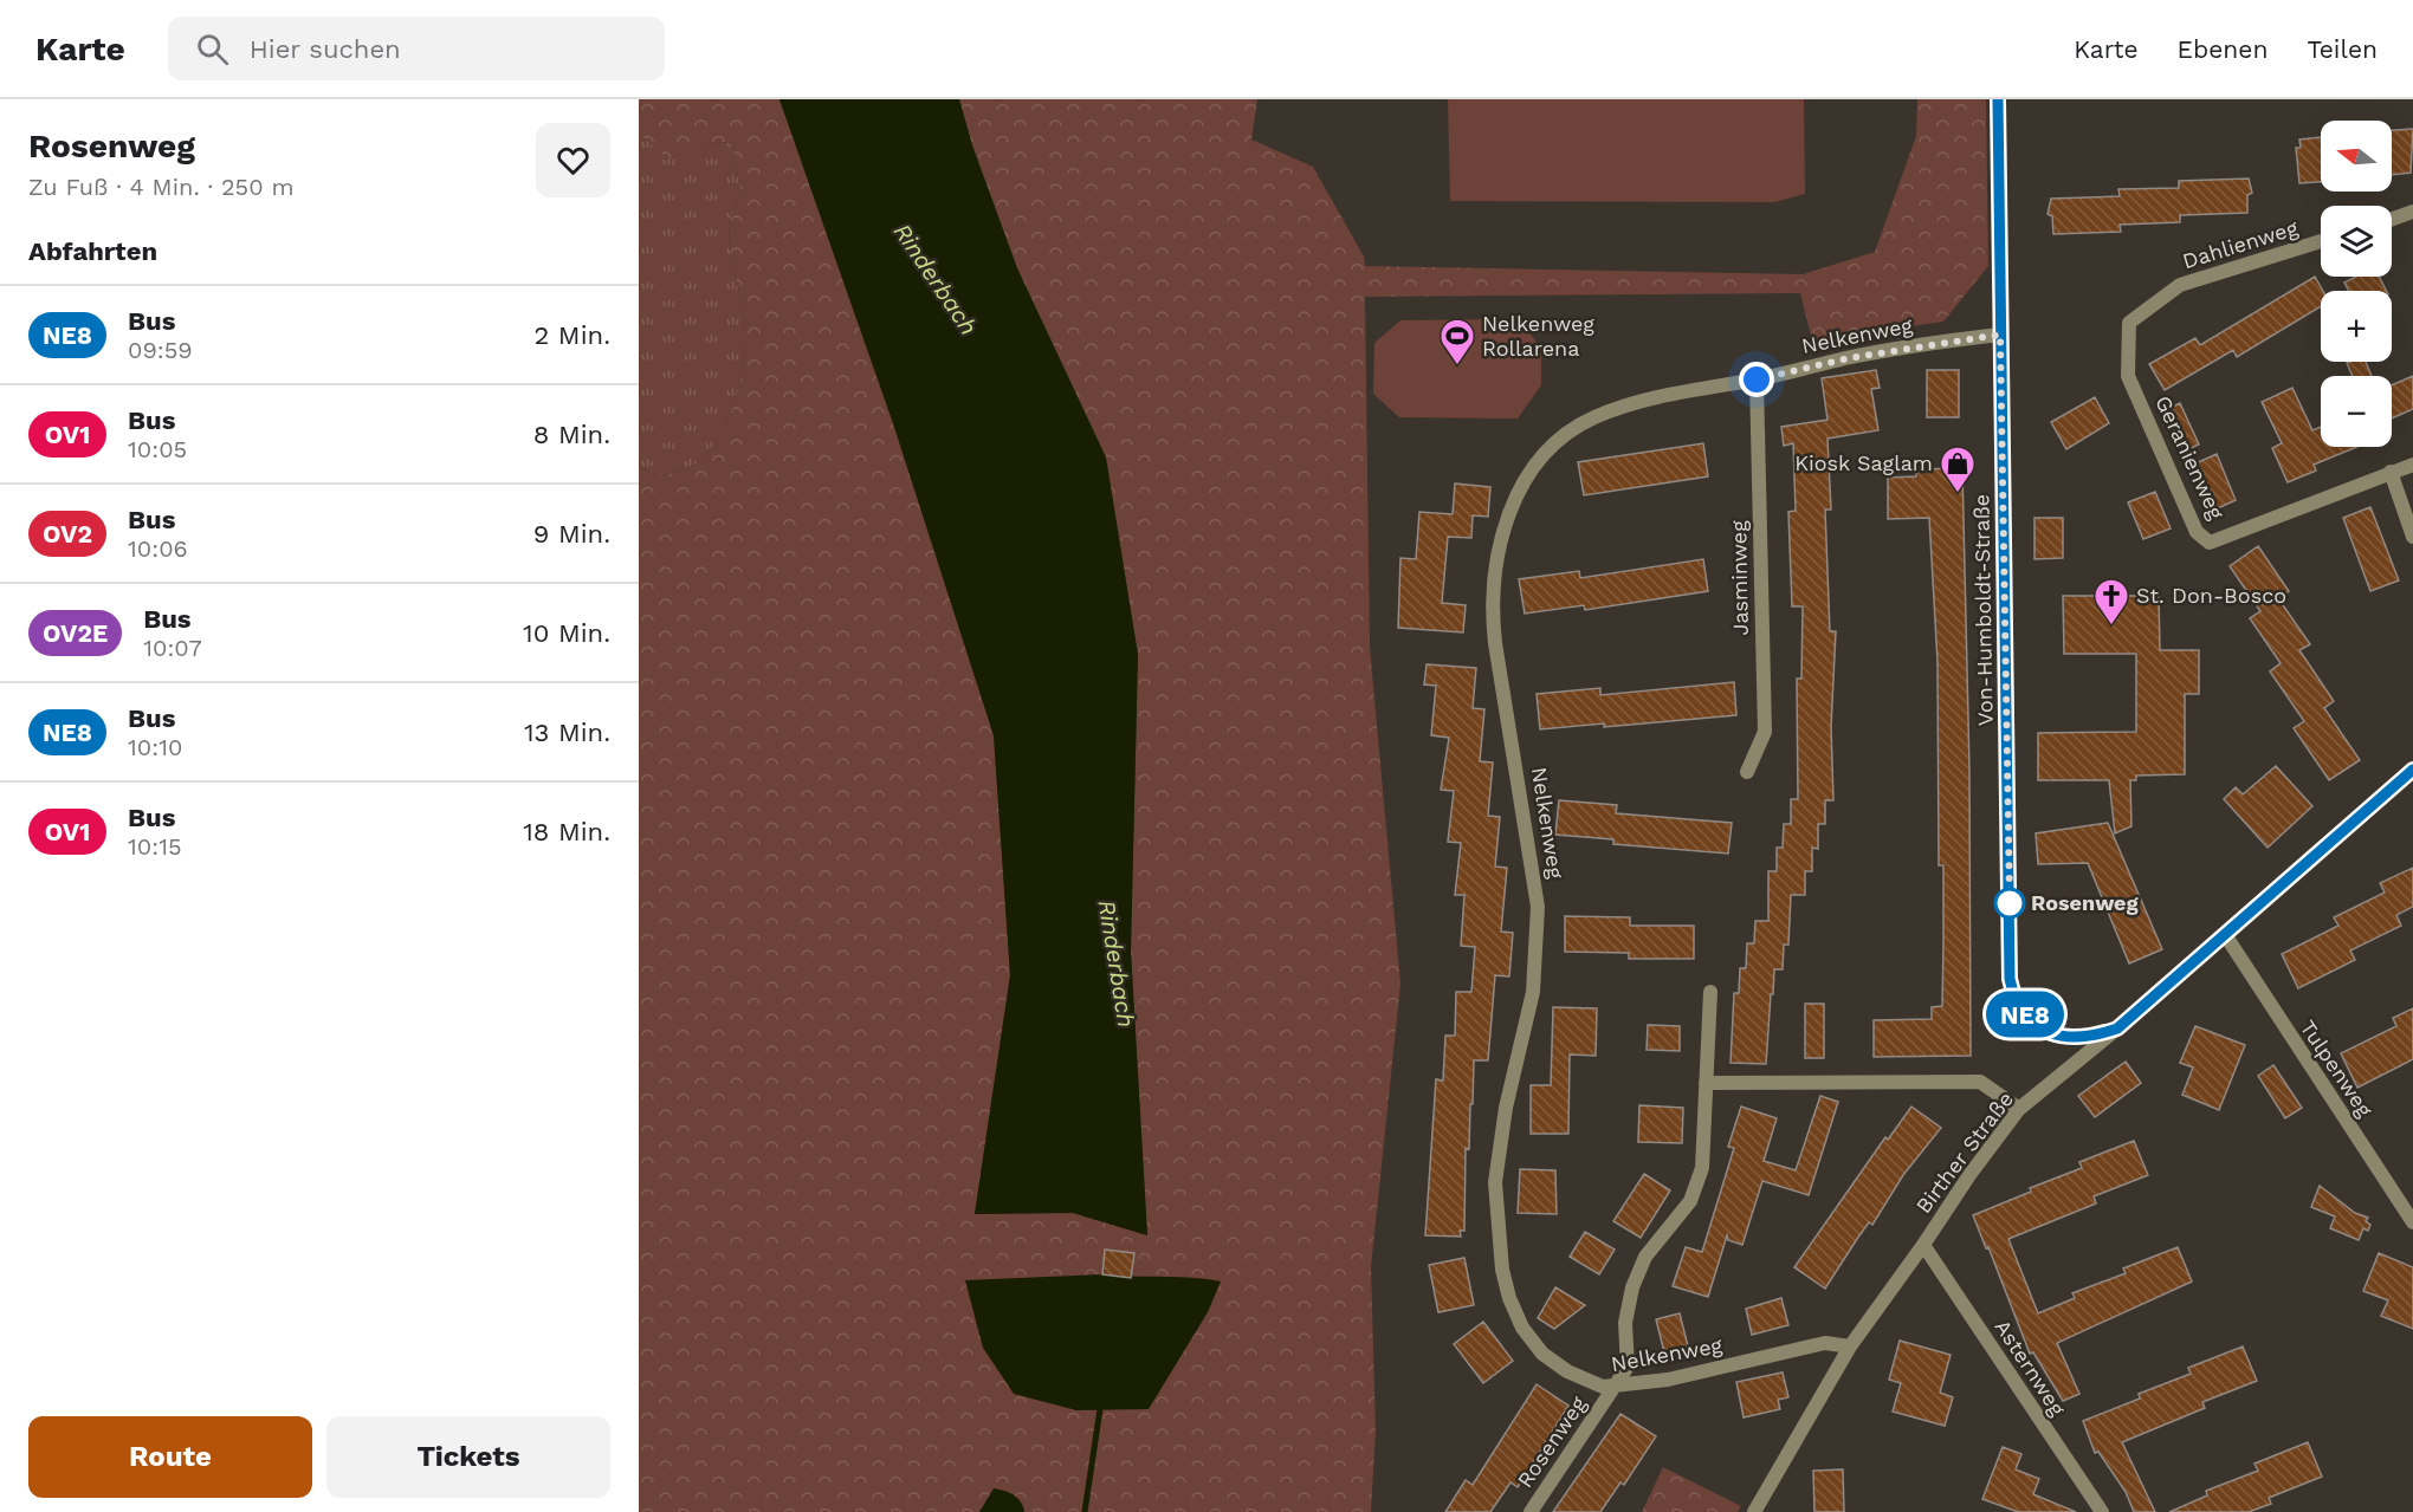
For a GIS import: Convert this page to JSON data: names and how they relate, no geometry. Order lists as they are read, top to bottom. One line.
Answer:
{"streets":{"street":["Dahlienweg","Nelkenweg","Geranienweg","Jasminweg","Von-Humboldt-Straße","Tulpenweg","Birther Straße","Asternweg","Rosenweg"]},"crossings":[["Dahlienweg","Geranienweg"],["Nelkenweg","Jasminweg"],["Nelkenweg","Von-Humboldt-Straße"],["Nelkenweg","Birther Straße"],["Nelkenweg","Rosenweg"],["Von-Humboldt-Straße","Birther Straße"],["Tulpenweg","Birther Straße"],["Birther Straße","Asternweg"]],"water":["Rinderbach"],"places":{"sports":["Nelkenweg Rollarena"],"shop":["Kiosk Saglam"],"church":["St. Don-Bosco"],"other":["Rosenweg"]},"lines":["bus line NE8"],"north":"left","page":{"header":"Karte","search":"Hier suchen","nav":["Karte","Ebenen","Teilen"],"heading":[["Rosenweg","Zu Fuß · 4 Min. · 250 m"],"Abfahrten"],"on_map":"NE8","map_buttons":["+","−"],"list":[{"mark":"NE8","name":"Bus","note":"09:59","value":"2 Min."},{"mark":"OV1","name":"Bus","note":"10:05","value":"8 Min."},{"mark":"OV2","name":"Bus","note":"10:06","value":"9 Min."},{"mark":"OV2E","name":"Bus","note":"10:07","value":"10 Min."},{"mark":"NE8","name":"Bus","note":"10:10","value":"13 Min."},{"mark":"OV1","name":"Bus","note":"10:15","value":"18 Min."}],"buttons":["Route","Tickets"]}}
